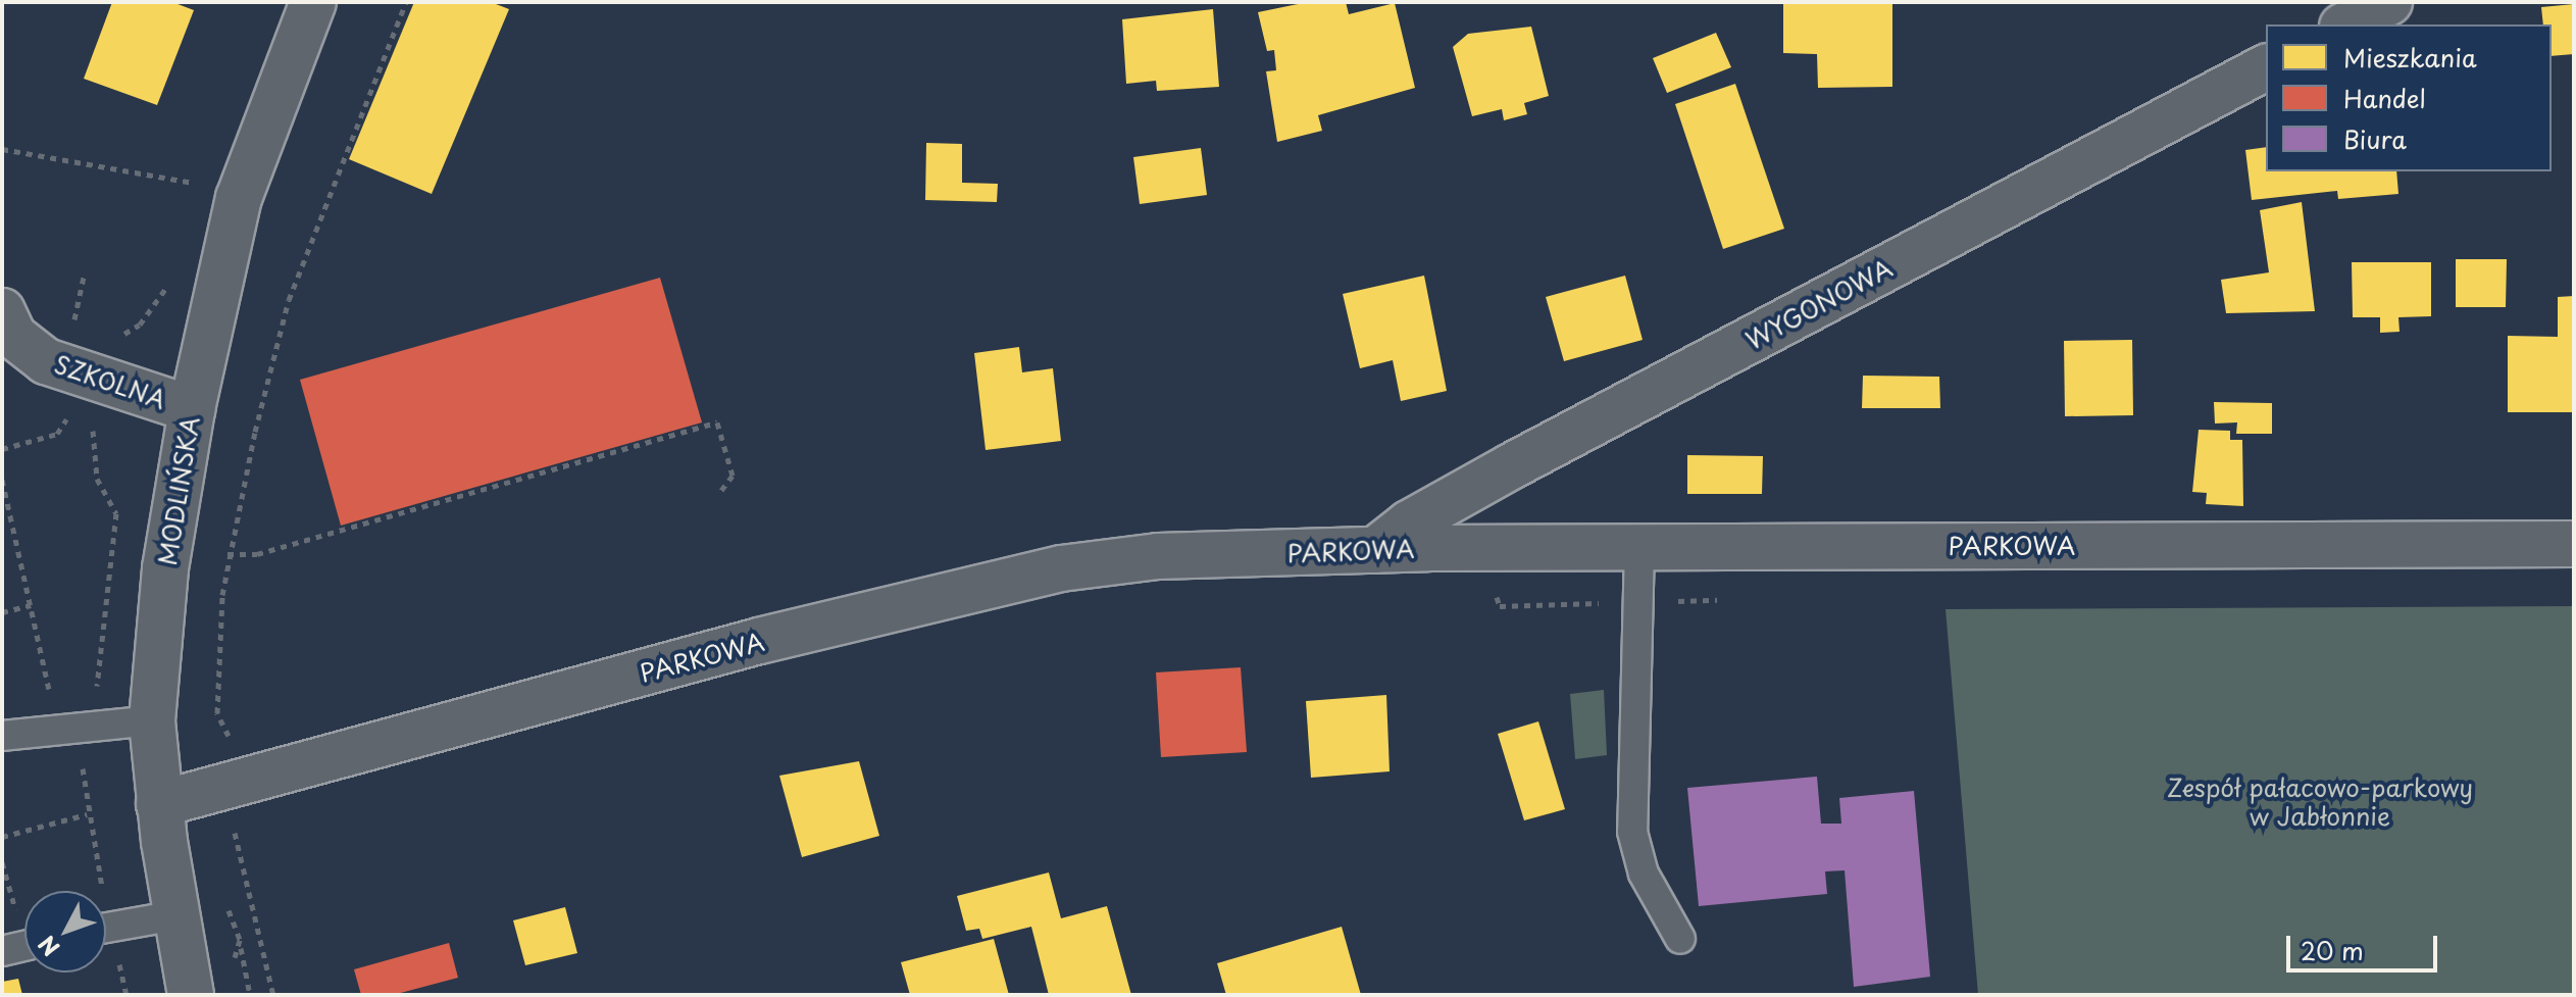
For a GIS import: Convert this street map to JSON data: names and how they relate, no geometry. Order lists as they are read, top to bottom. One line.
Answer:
{"streets":{"street":["WYGONOWA","SZKOLNA","MODLIŃSKA","PARKOWA"]},"crossings":[["WYGONOWA","PARKOWA"],["SZKOLNA","MODLIŃSKA"],["MODLIŃSKA","PARKOWA"]],"parks":["Zespół pałacowo-parkowy w Jabłonnie"],"legend":["Mieszkania","Handel","Biura"],"scale_bar":"20 m","north":"bottom left"}
